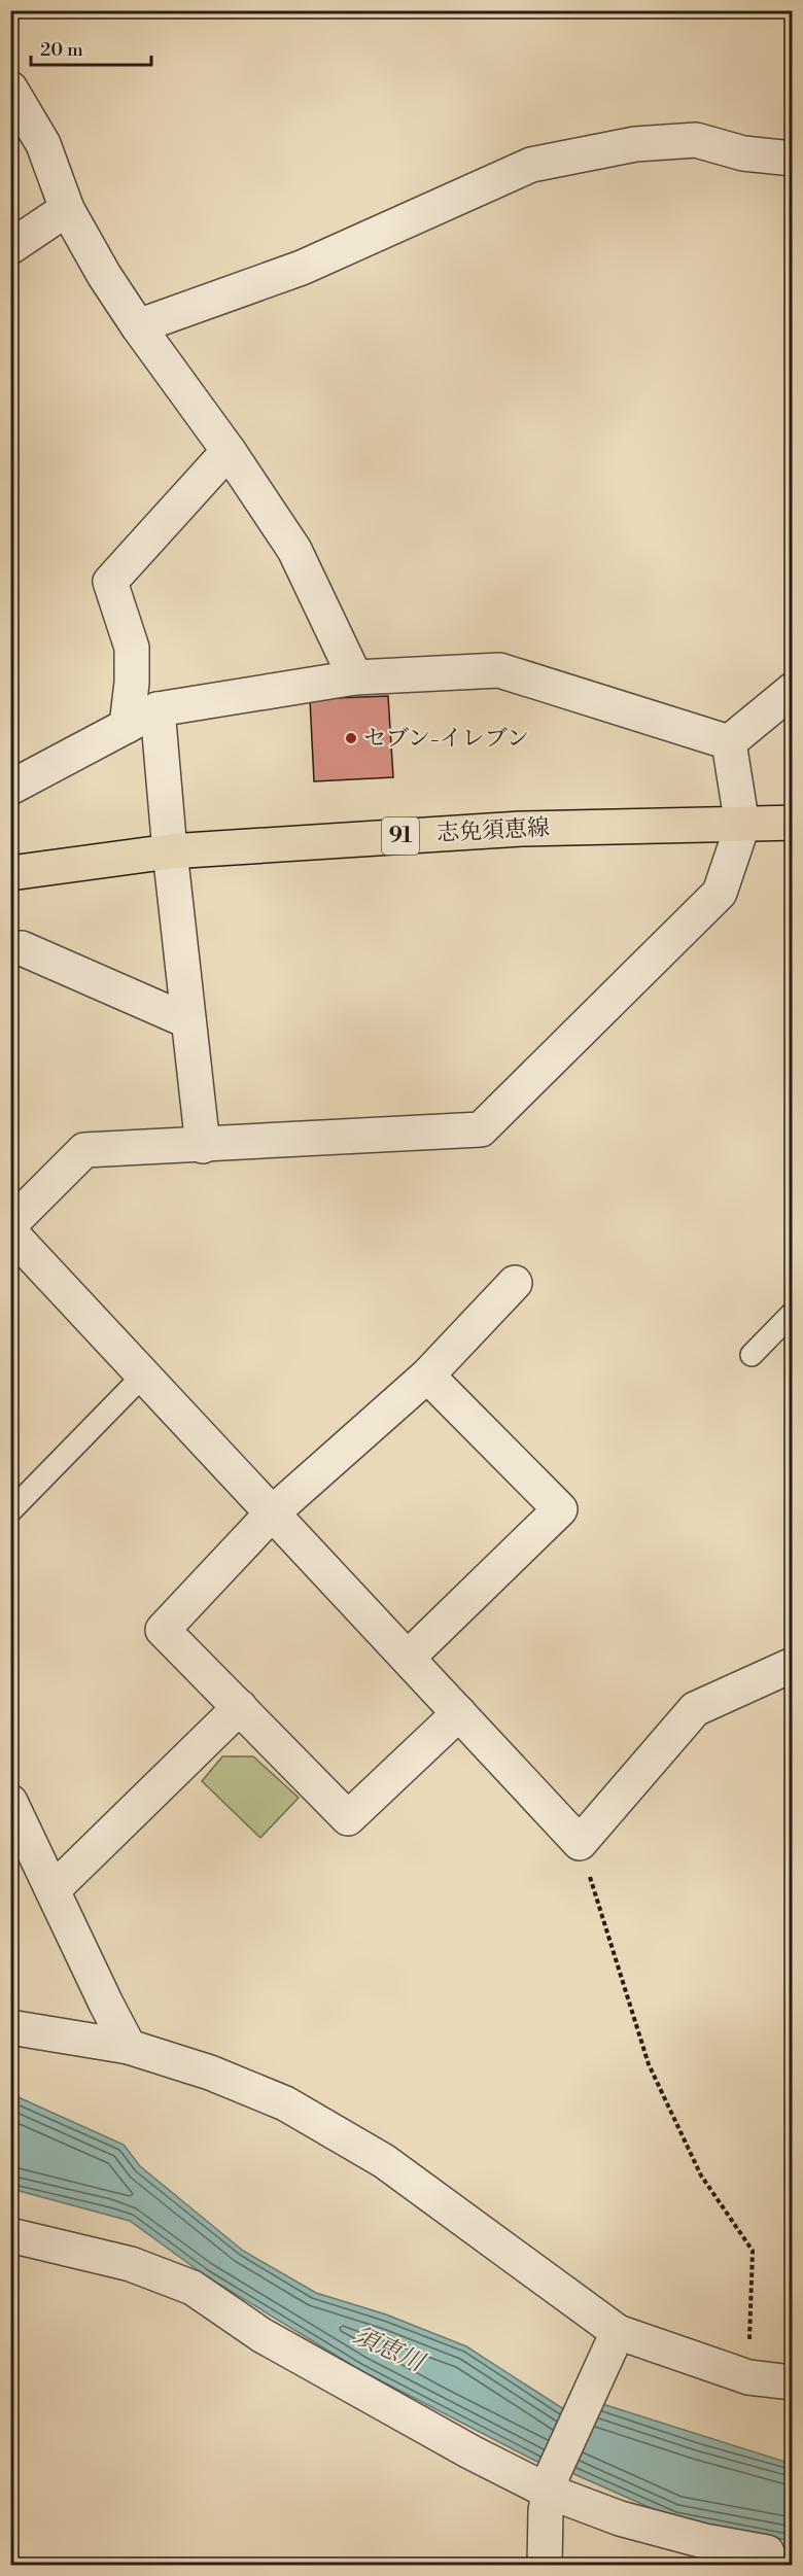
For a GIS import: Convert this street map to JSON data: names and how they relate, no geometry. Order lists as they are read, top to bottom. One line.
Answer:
{"streets":{"main road":["志免須恵線","91"]},"water":["須恵川"],"places":["セブン-イレブン"],"scale_bar":"20 m"}
